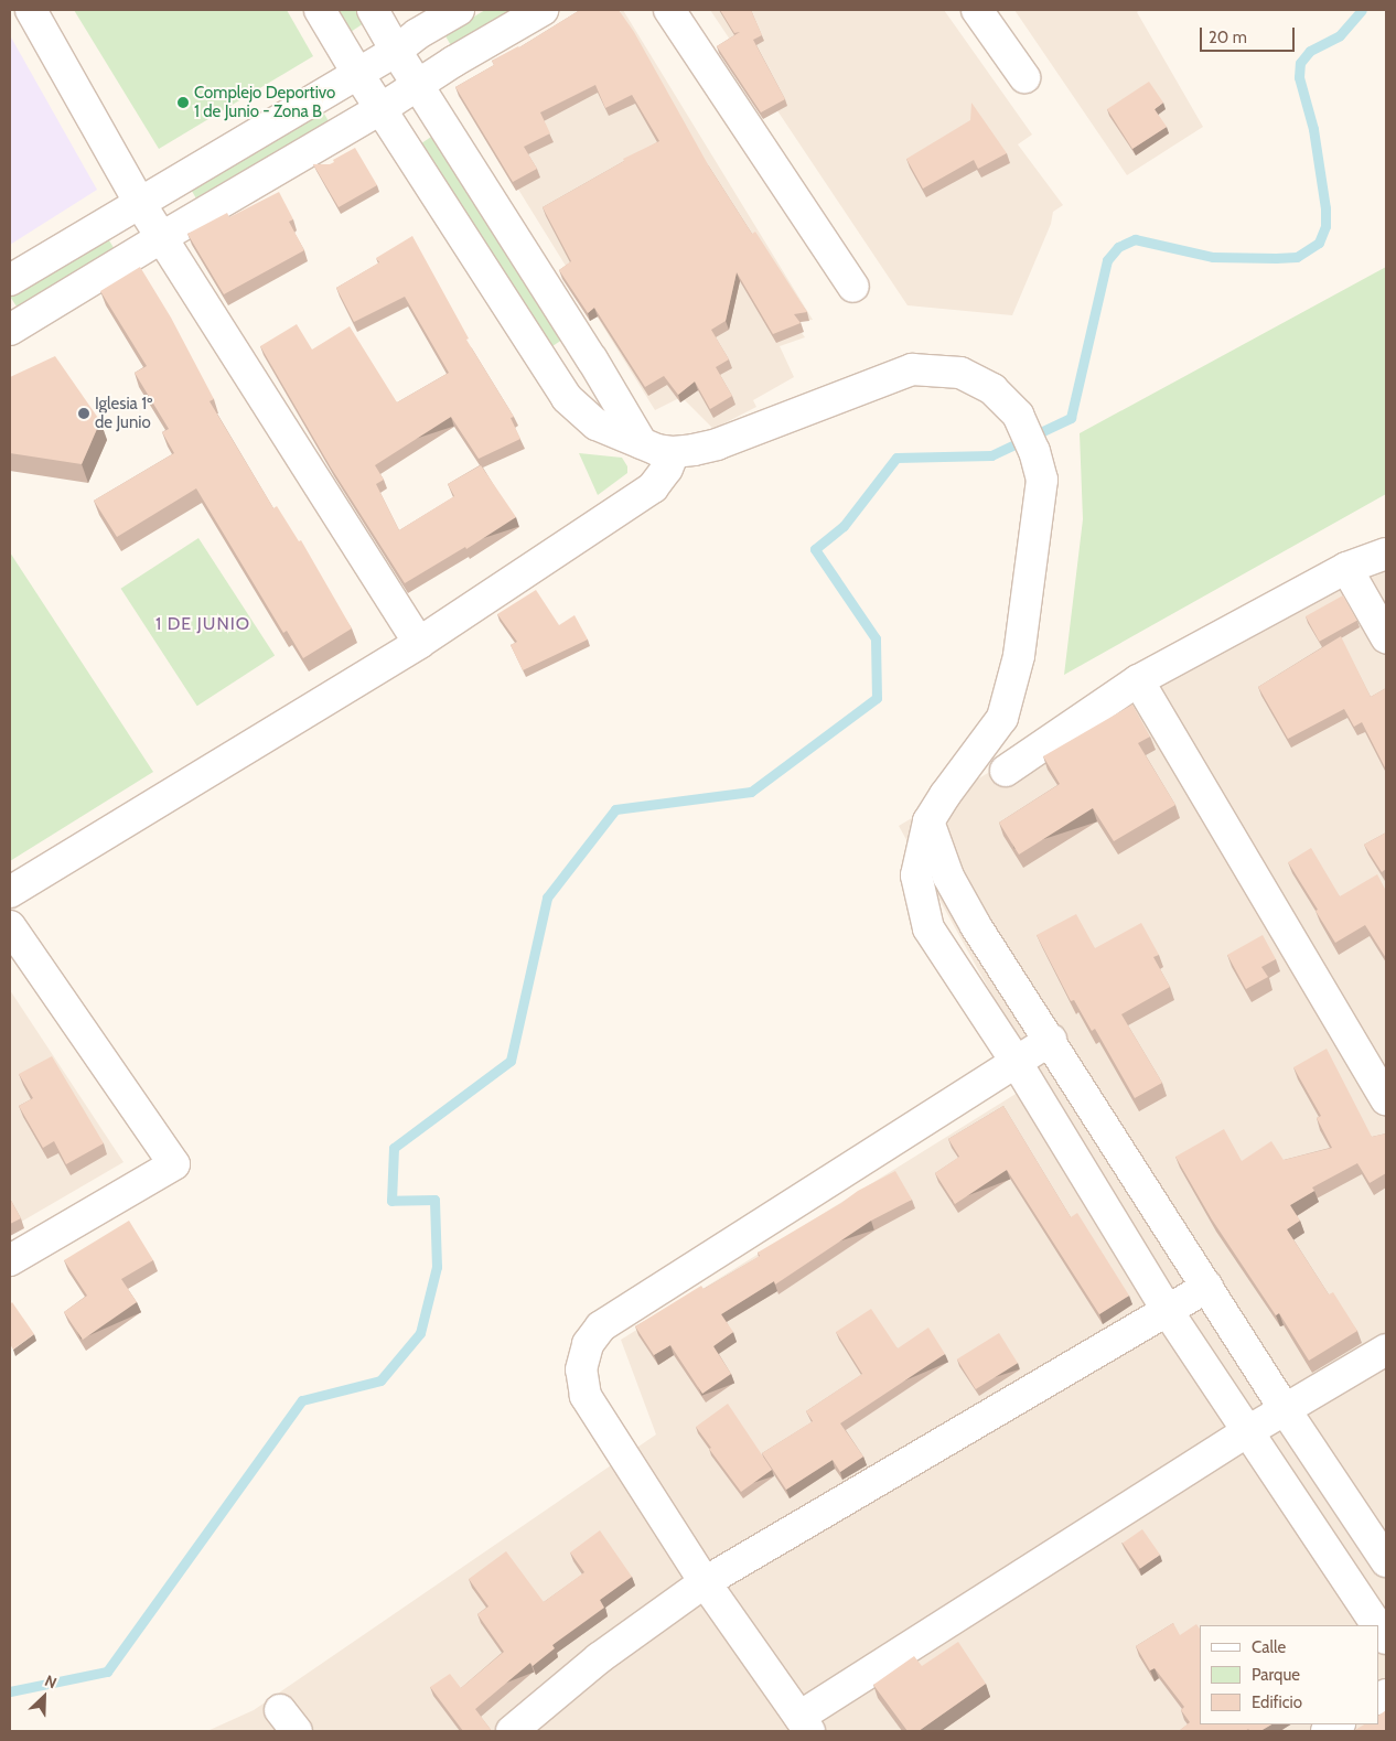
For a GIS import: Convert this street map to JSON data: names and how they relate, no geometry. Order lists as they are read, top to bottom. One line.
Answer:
{"districts":["1 DE JUNIO"],"places":["Complejo Deportivo 1 de Junio - Zona B","Iglesia 1º de Junio"],"legend":["Calle","Parque","Edificio"],"scale_bar":"20 m","north":"top right"}
